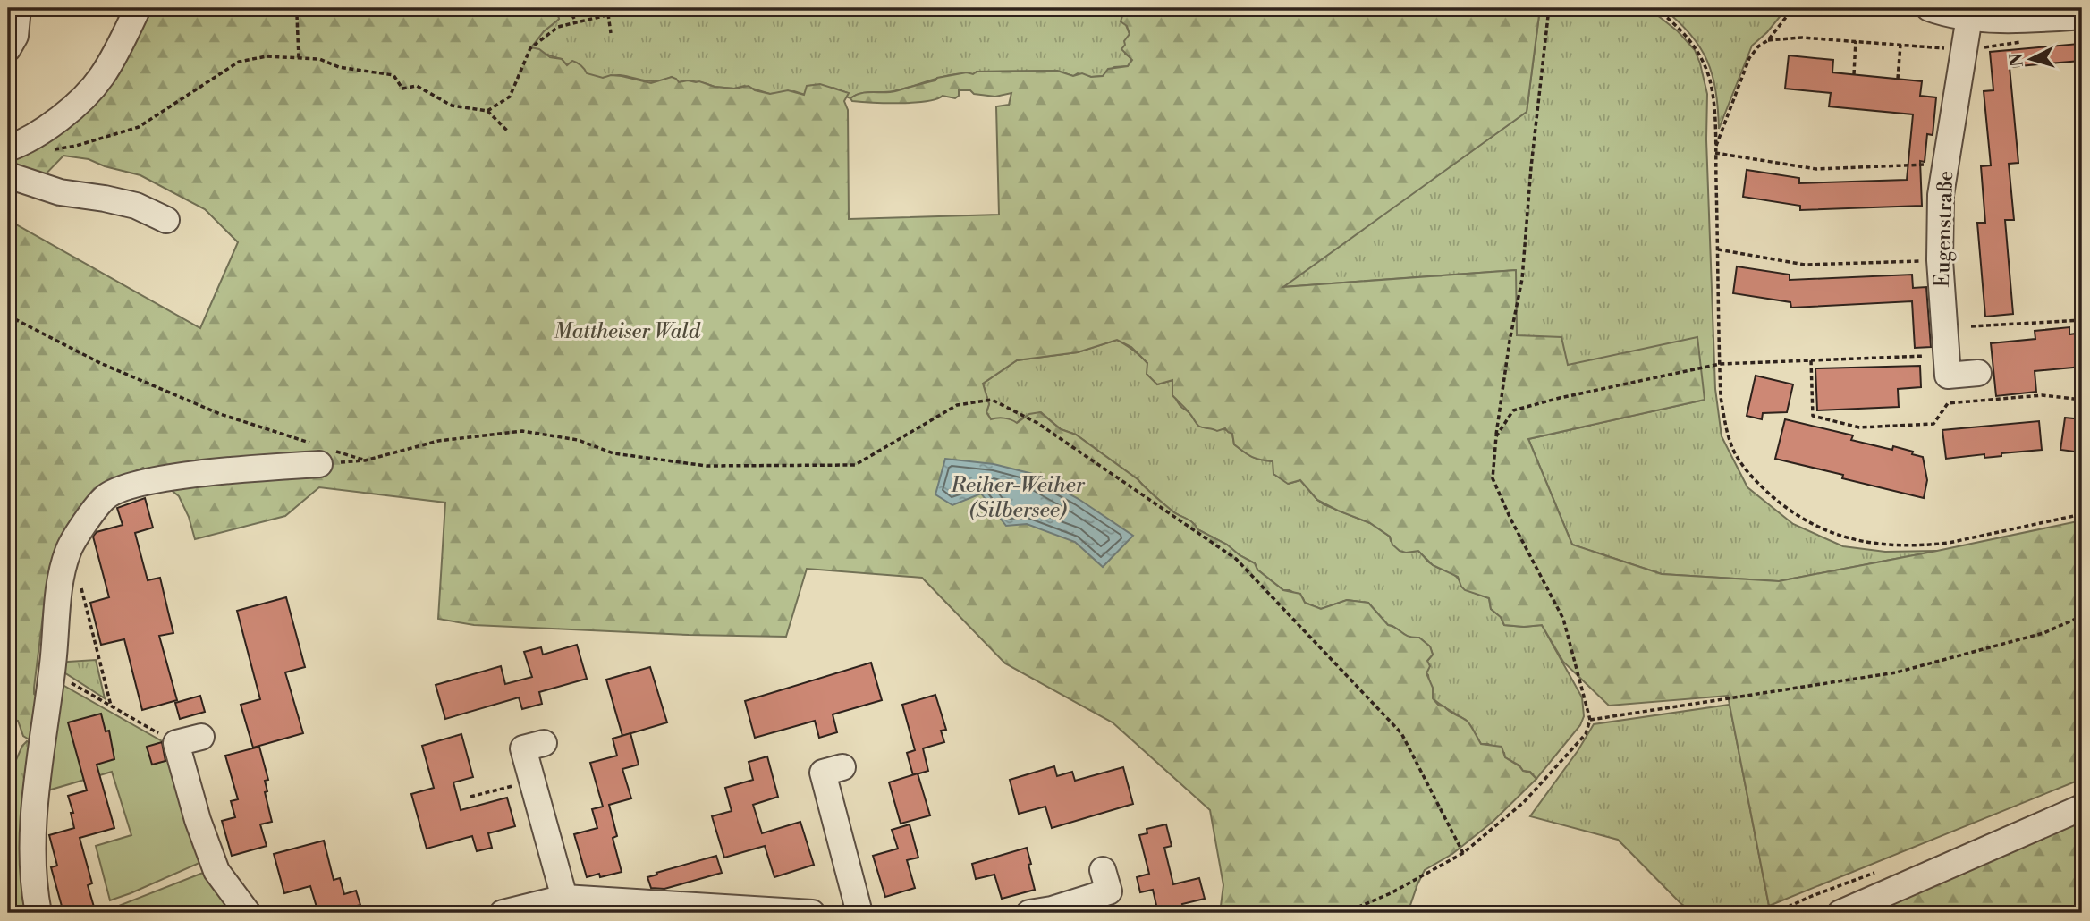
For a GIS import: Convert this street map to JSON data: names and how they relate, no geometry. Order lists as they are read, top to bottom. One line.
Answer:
{"streets":{"street":["Eugenstraße"]},"water":["Reiher-Weiher (Silbersee)"],"parks":["Mattheiser Wald"],"north":"left"}
